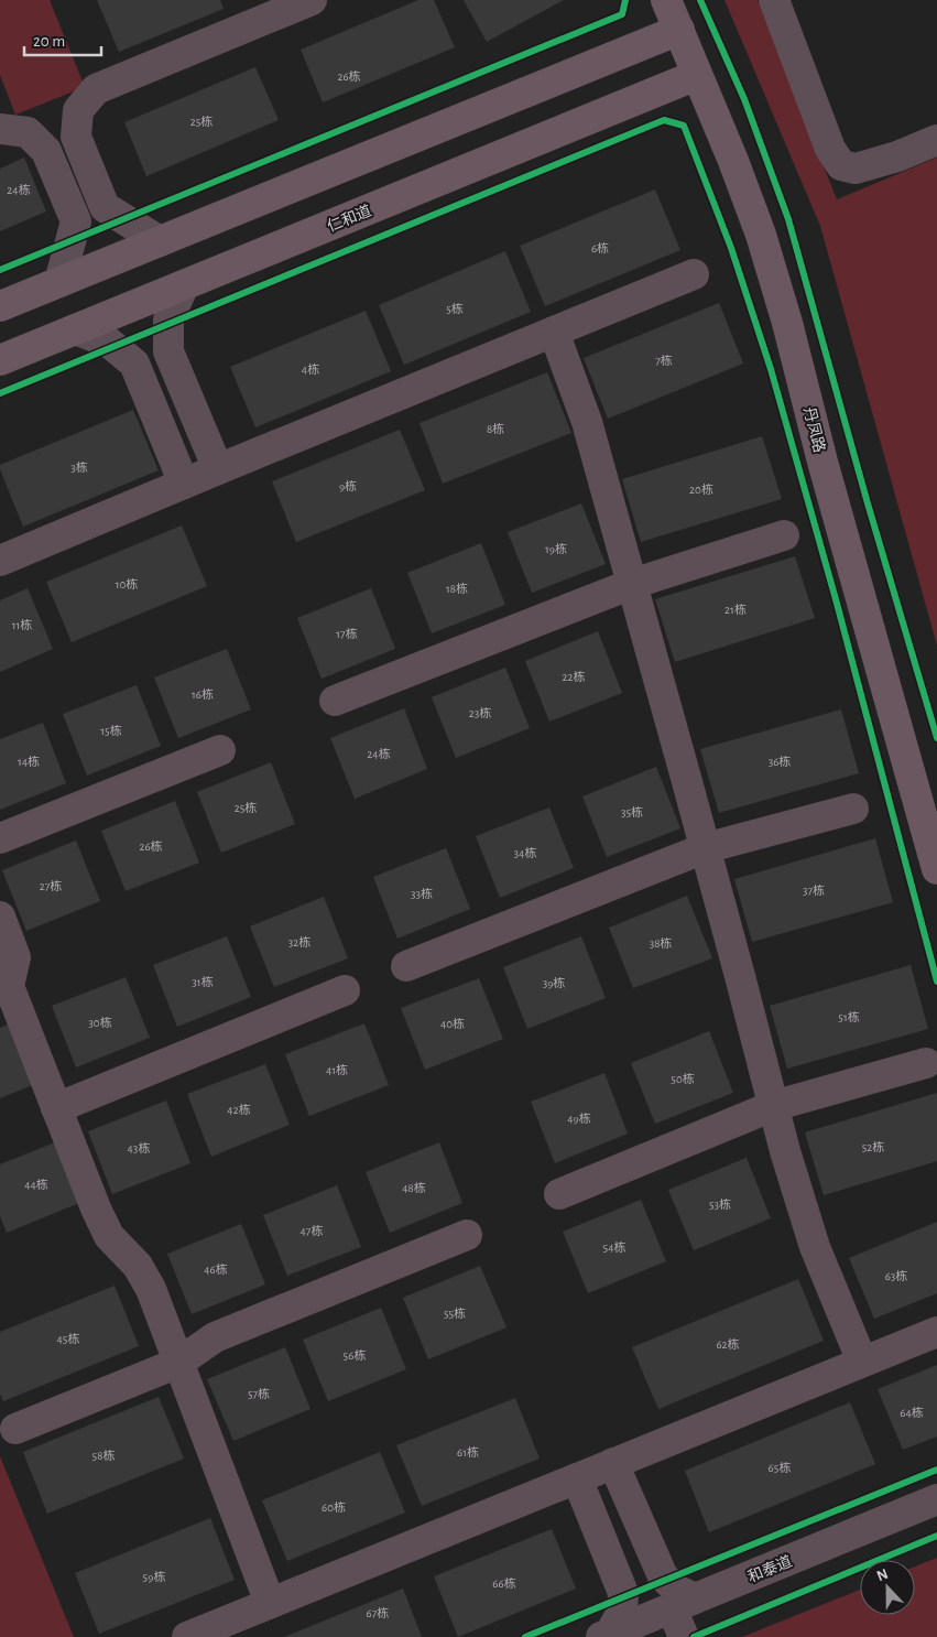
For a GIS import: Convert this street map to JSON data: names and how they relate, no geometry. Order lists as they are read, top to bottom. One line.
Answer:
{"streets":{"main road":["仁和道","丹凤路"],"street":["和泰道"]},"crossings":[["仁和道","丹凤路"]],"house_numbers":["26栋","25栋","24栋","6栋","5栋","7栋","4栋","8栋","3栋","9栋","20栋","19栋","10栋","18栋","21栋","11栋","17栋","22栋","16栋","23栋","15栋","24栋","14栋","36栋","25栋","35栋","26栋","34栋","27栋","37栋","33栋","32栋","38栋","31栋","39栋","51栋","30栋","40栋","41栋","50栋","42栋","49栋","52栋","43栋","44栋","48栋","53栋","47栋","54栋","46栋","63栋","55栋","45栋","62栋","56栋","57栋","64栋","61栋","58栋","65栋","60栋","59栋","66栋","67栋"],"scale_bar":"20 m","north":"top"}
